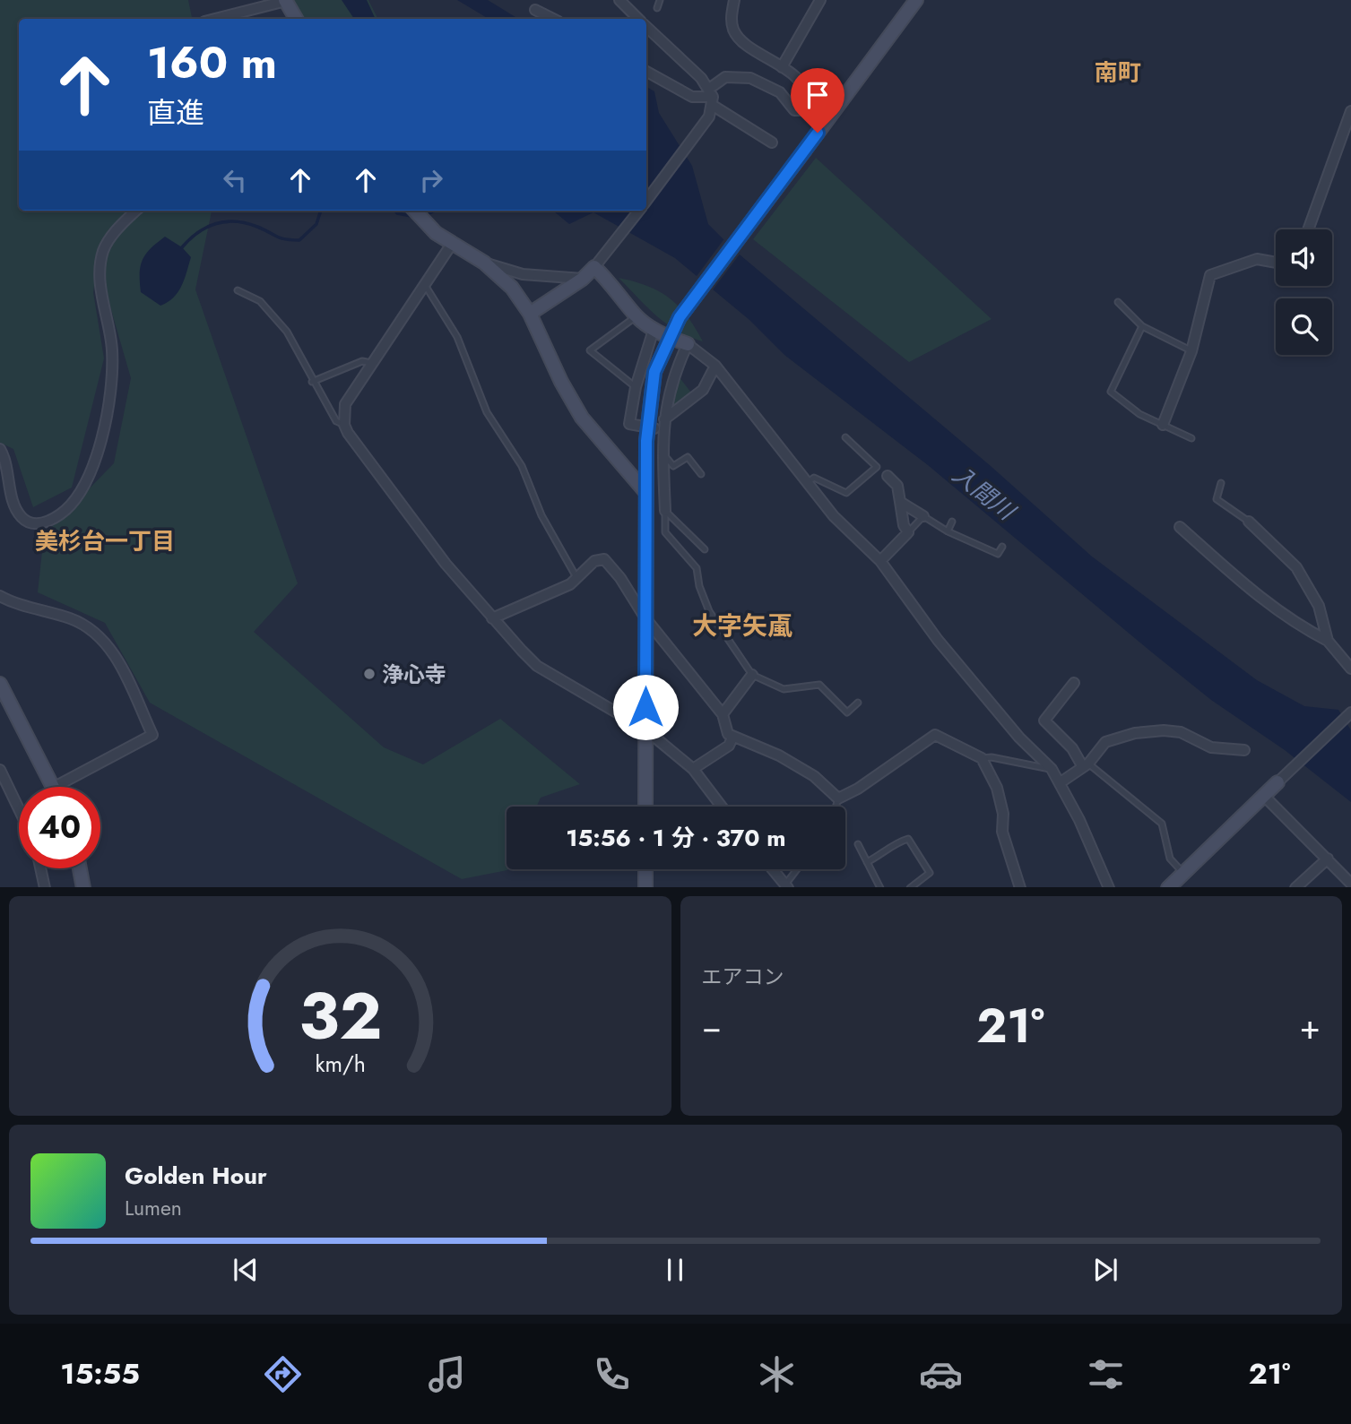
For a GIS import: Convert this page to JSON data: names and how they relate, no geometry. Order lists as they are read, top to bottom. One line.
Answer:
{"districts":["南町","美杉台一丁目","大字矢颪"],"water":["入間川"],"places":["浄心寺"],"page":{"turn":["160 m","直進"],"limit":"40","trip":"15:56 · 1 分 · 370 m","tile":"エアコン","heat":["−","21°","+"],"song":["Golden Hour","Lumen"],"tabs":["15:55","21°"],"gauge":["32","km/h"]}}
